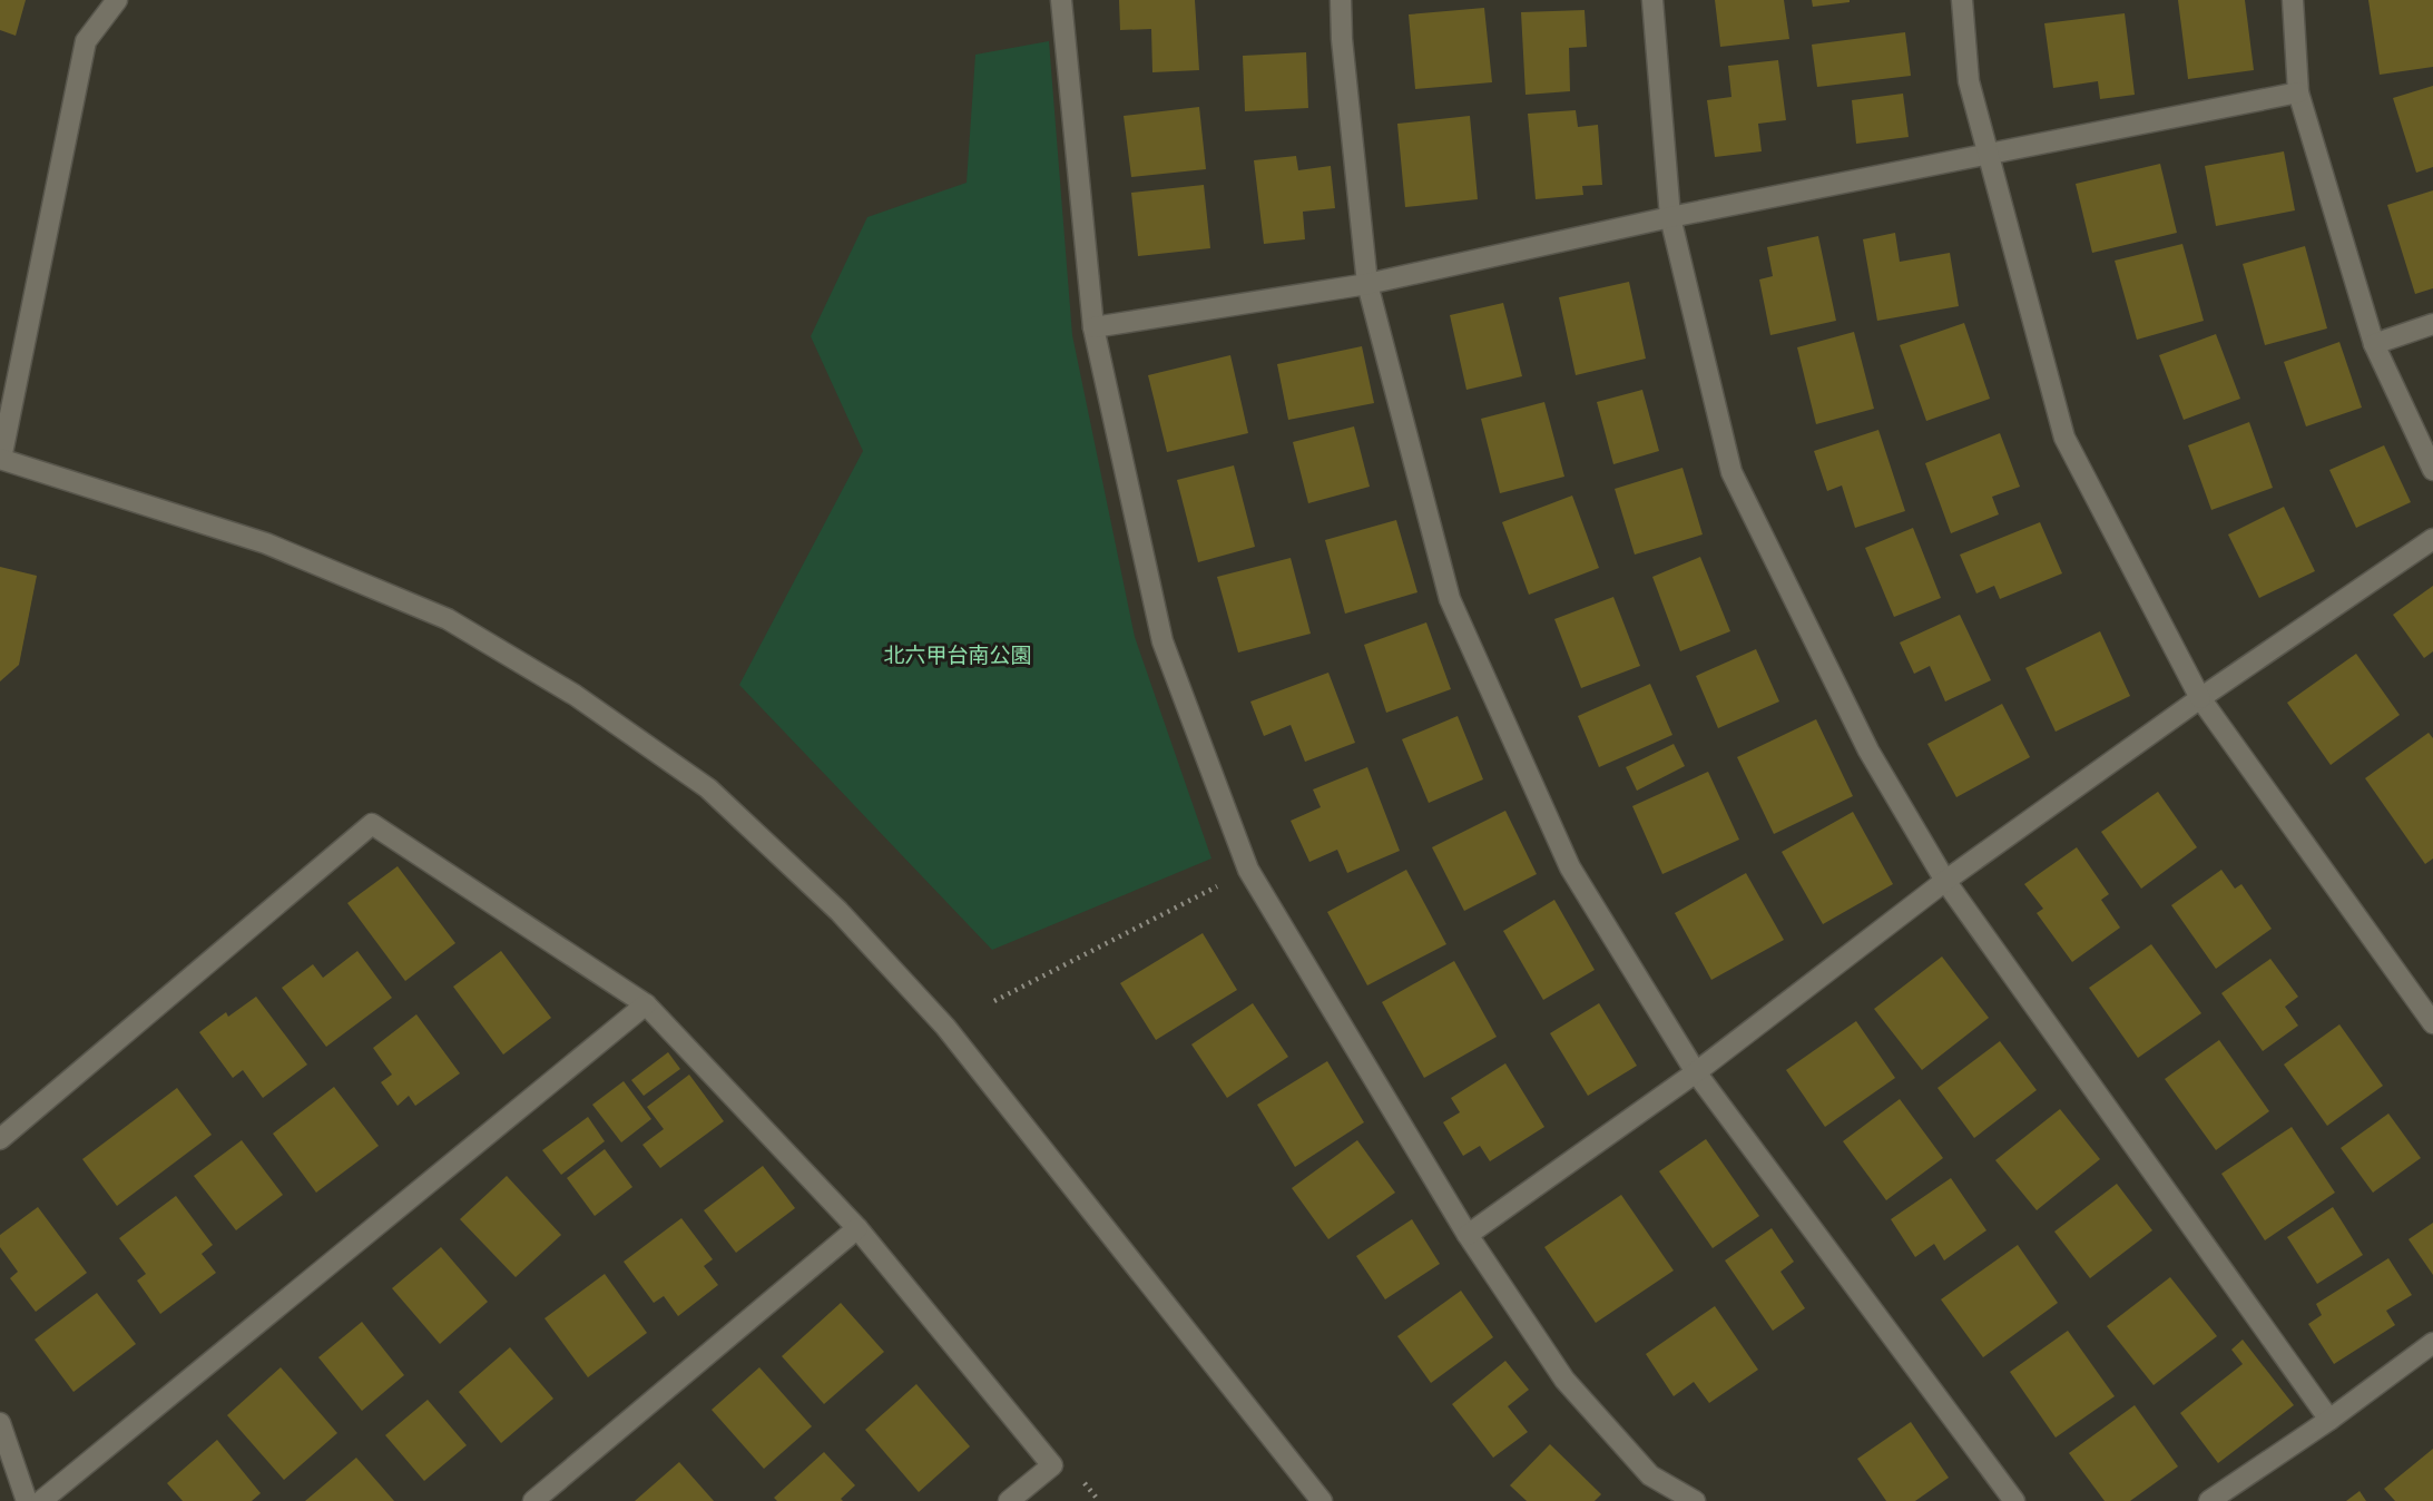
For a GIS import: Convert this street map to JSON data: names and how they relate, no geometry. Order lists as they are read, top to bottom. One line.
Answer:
{"parks":["北六甲台南公園"]}
